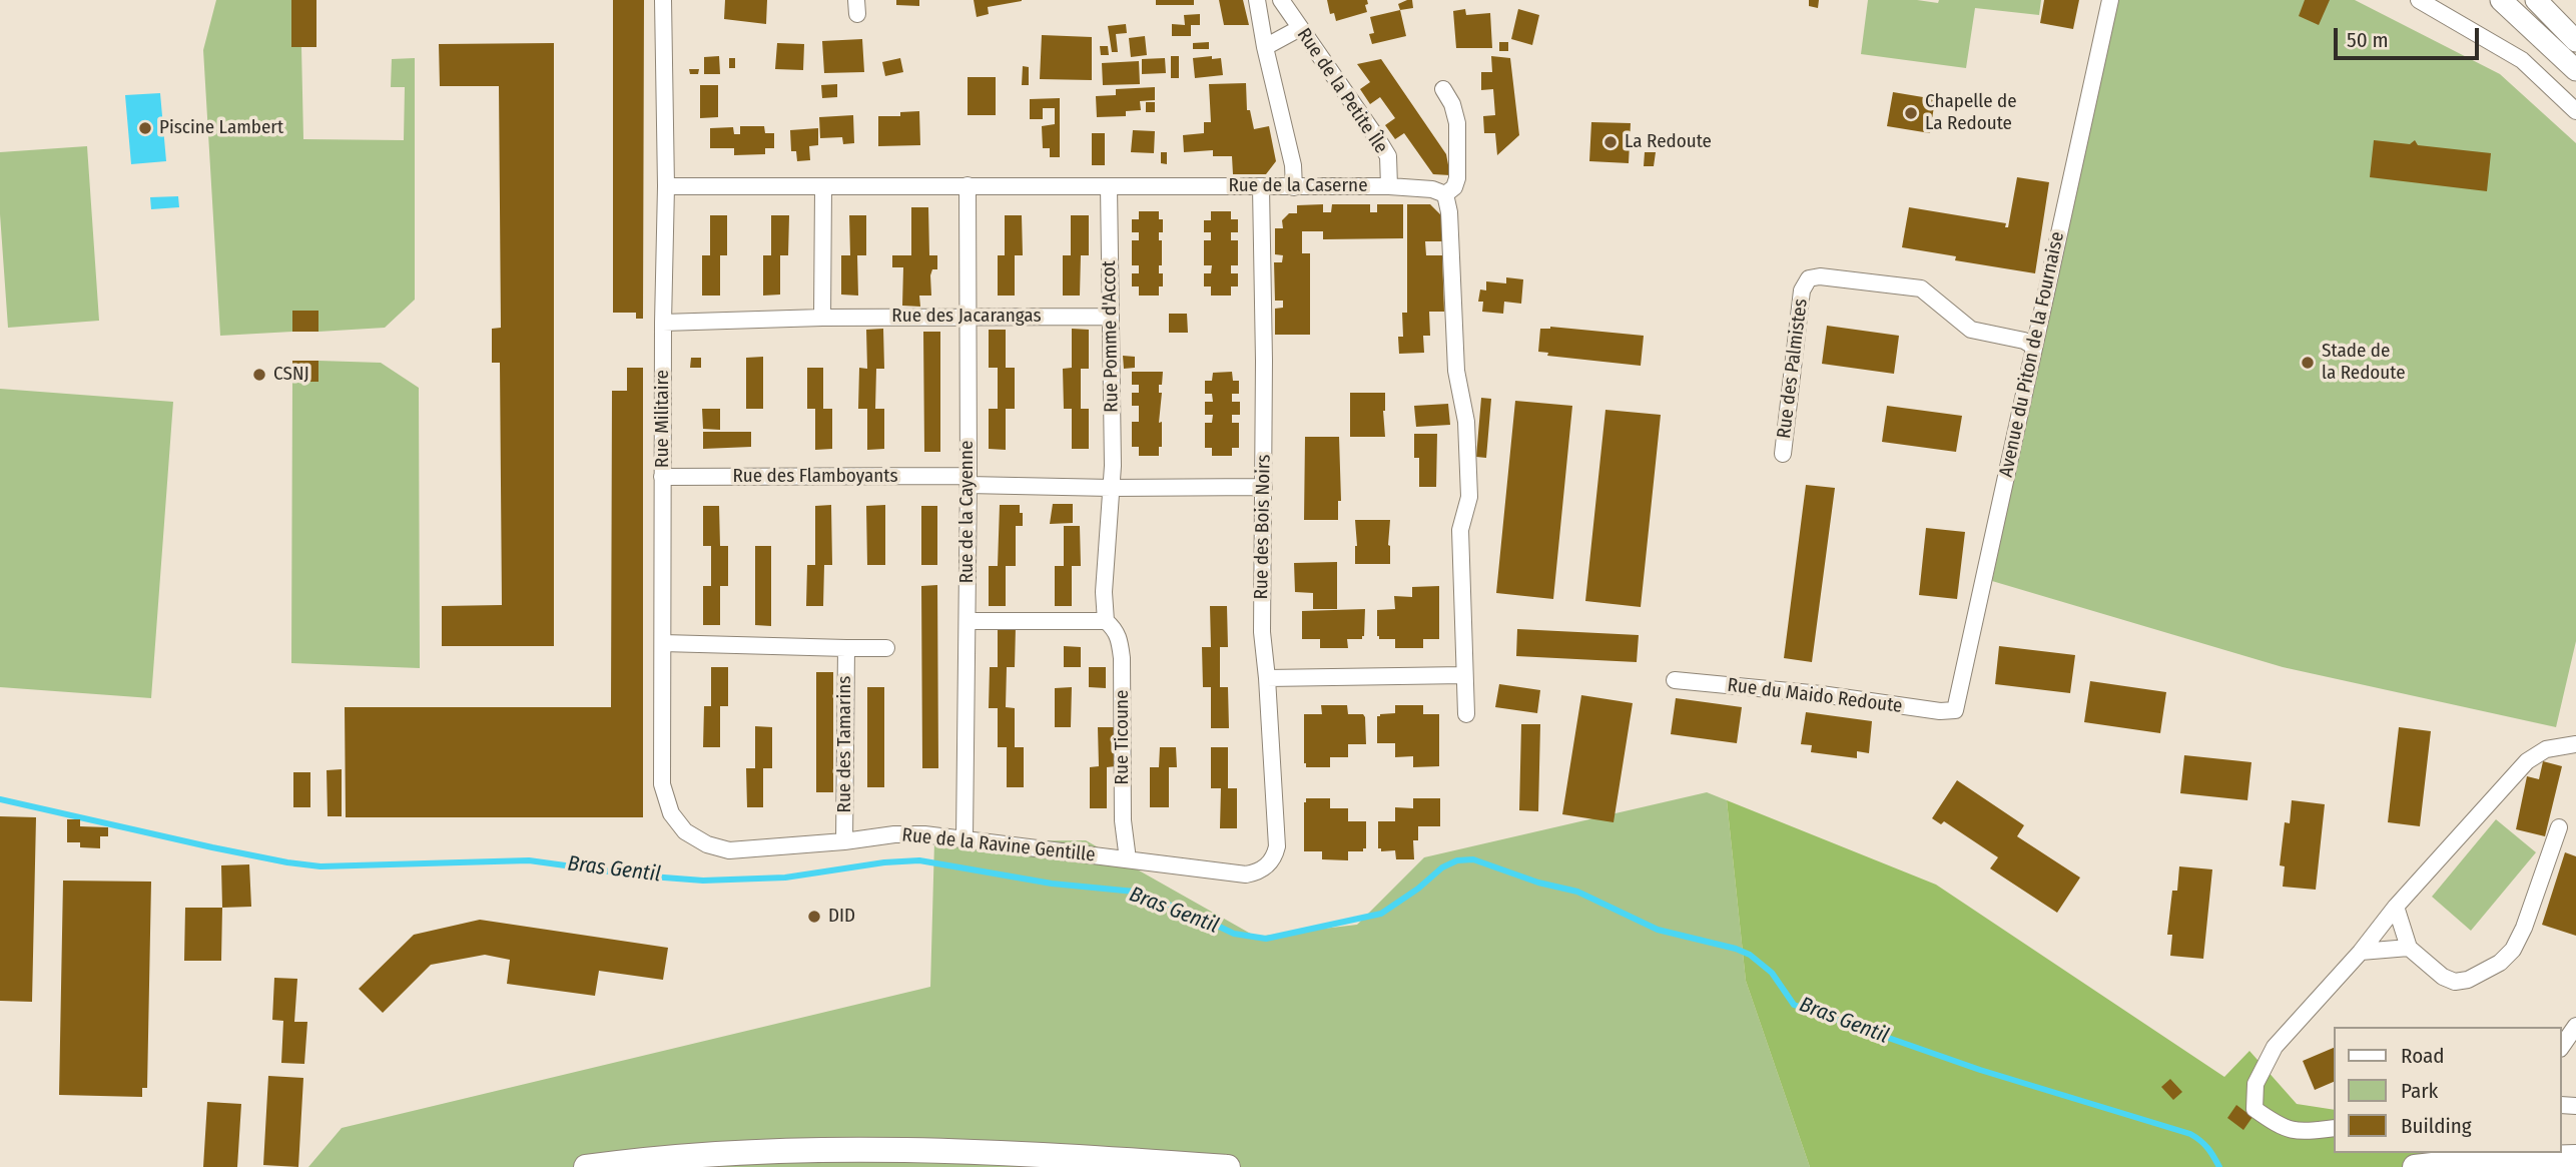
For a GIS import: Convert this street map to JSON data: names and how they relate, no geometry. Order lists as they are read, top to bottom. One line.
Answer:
{"streets":{"street":["Rue de la Petite Île","Rue de la Caserne","Rue des Jacarangas","Rue Pomme d'Accot","Avenue du Piton de la Fournaise","Rue des Palmistes","Rue Militaire","Rue des Flamboyants","Rue de la Cayenne","Rue des Bois Noirs","Rue du Maido Redoute","Rue Ticoune","Rue des Tamarins","Rue de la Ravine Gentille"]},"crossings":[["Rue de la Petite Île","Rue de la Caserne"],["Rue de la Caserne","Rue Pomme d'Accot"],["Rue de la Caserne","Rue Militaire"],["Rue de la Caserne","Rue de la Cayenne"],["Rue de la Caserne","Rue des Bois Noirs"],["Rue des Jacarangas","Rue Pomme d'Accot"],["Rue des Jacarangas","Rue Militaire"],["Rue des Jacarangas","Rue de la Cayenne"],["Rue Pomme d'Accot","Rue des Flamboyants"],["Rue Pomme d'Accot","Rue Ticoune"],["Avenue du Piton de la Fournaise","Rue des Palmistes"],["Avenue du Piton de la Fournaise","Rue du Maido Redoute"],["Rue Militaire","Rue des Flamboyants"],["Rue Militaire","Rue des Tamarins"],["Rue Militaire","Rue de la Ravine Gentille"],["Rue des Flamboyants","Rue de la Cayenne"],["Rue des Flamboyants","Rue des Bois Noirs"],["Rue des Flamboyants","Rue Ticoune"],["Rue de la Cayenne","Rue de la Ravine Gentille"],["Rue des Bois Noirs","Rue de la Ravine Gentille"],["Rue Ticoune","Rue de la Ravine Gentille"],["Rue des Tamarins","Rue de la Ravine Gentille"]],"water":["Bras Gentil"],"places":["Chapelle de La Redoute","Piscine Lambert","La Redoute","Stade de la Redoute","CSNJ","DID"],"legend":["Road","Park","Building"],"scale_bar":"50 m"}
